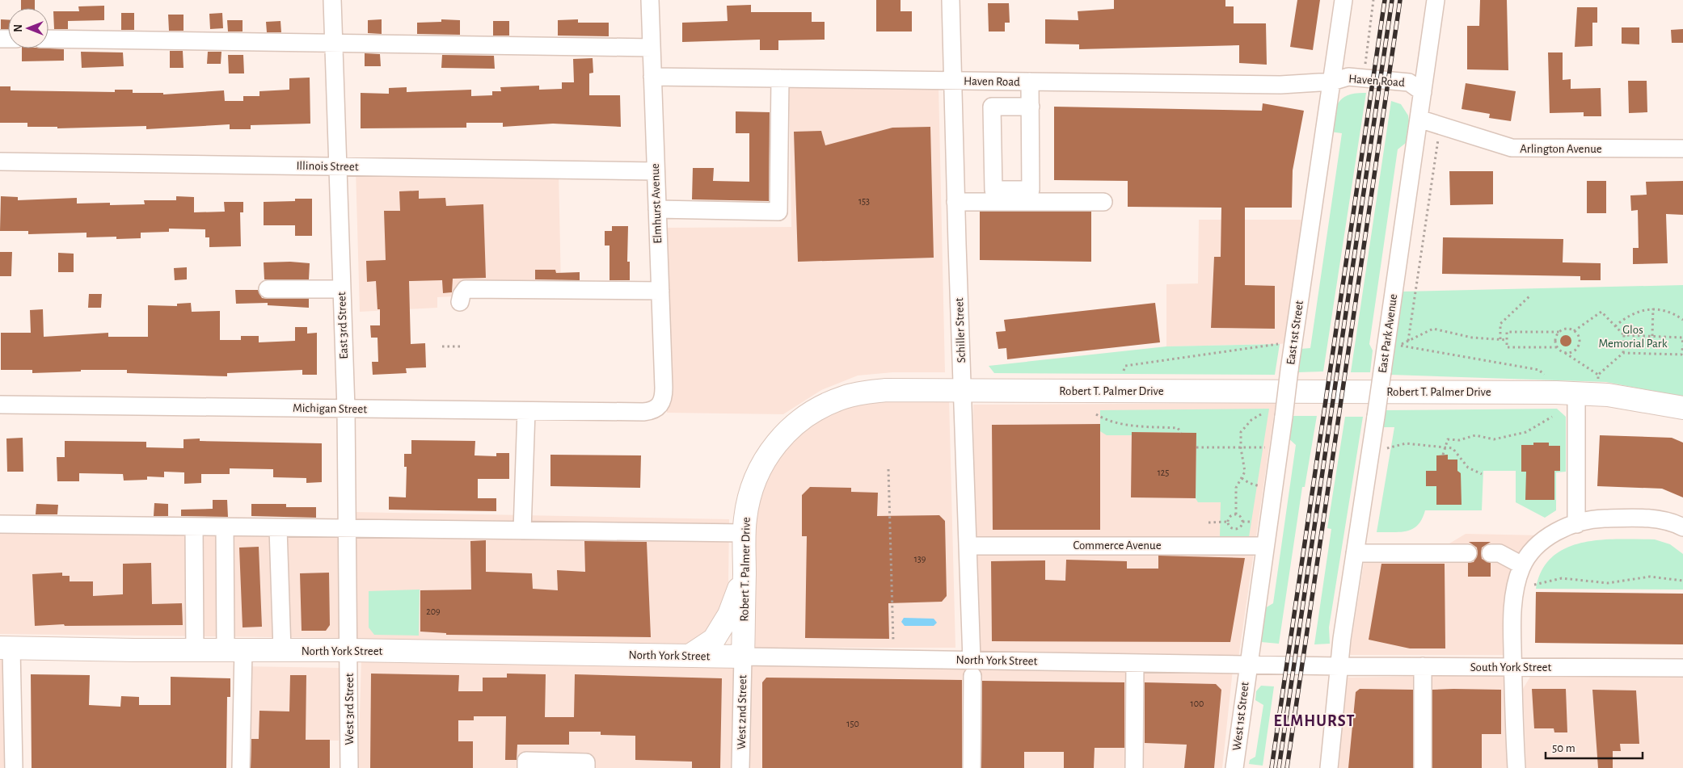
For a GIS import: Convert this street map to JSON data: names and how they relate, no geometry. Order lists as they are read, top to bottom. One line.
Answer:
{"streets":{"main road":["Robert T. Palmer Drive","North York Street"],"street":["Haven Road","Arlington Avenue","Illinois Street","Elmhurst Avenue","East 3rd Street","Schiller Street","East 1st Street","East Park Avenue","Michigan Street","Commerce Avenue","South York Street","West 3rd Street","West 2nd Street","West 1st Street"]},"crossings":[["Haven Road","Elmhurst Avenue"],["Haven Road","Schiller Street"],["Haven Road","East 1st Street"],["Haven Road","East Park Avenue"],["Arlington Avenue","East Park Avenue"],["Illinois Street","Elmhurst Avenue"],["Illinois Street","East 3rd Street"],["Elmhurst Avenue","Michigan Street"],["East 3rd Street","Michigan Street"],["East 3rd Street","North York Street"],["East 3rd Street","West 3rd Street"],["Schiller Street","Robert T. Palmer Drive"],["Schiller Street","Commerce Avenue"],["Schiller Street","North York Street"],["East 1st Street","Commerce Avenue"],["East 1st Street","North York Street"],["East 1st Street","West 1st Street"],["East Park Avenue","North York Street"],["East Park Avenue","South York Street"],["Robert T. Palmer Drive","North York Street"],["Robert T. Palmer Drive","West 2nd Street"],["North York Street","South York Street"],["North York Street","West 3rd Street"],["North York Street","West 2nd Street"],["North York Street","West 1st Street"]],"districts":["ELMHURST"],"parks":["Glos Memorial Park"],"house_numbers":["153","125","139","209","100","150"],"scale_bar":"50 m","north":"left"}
